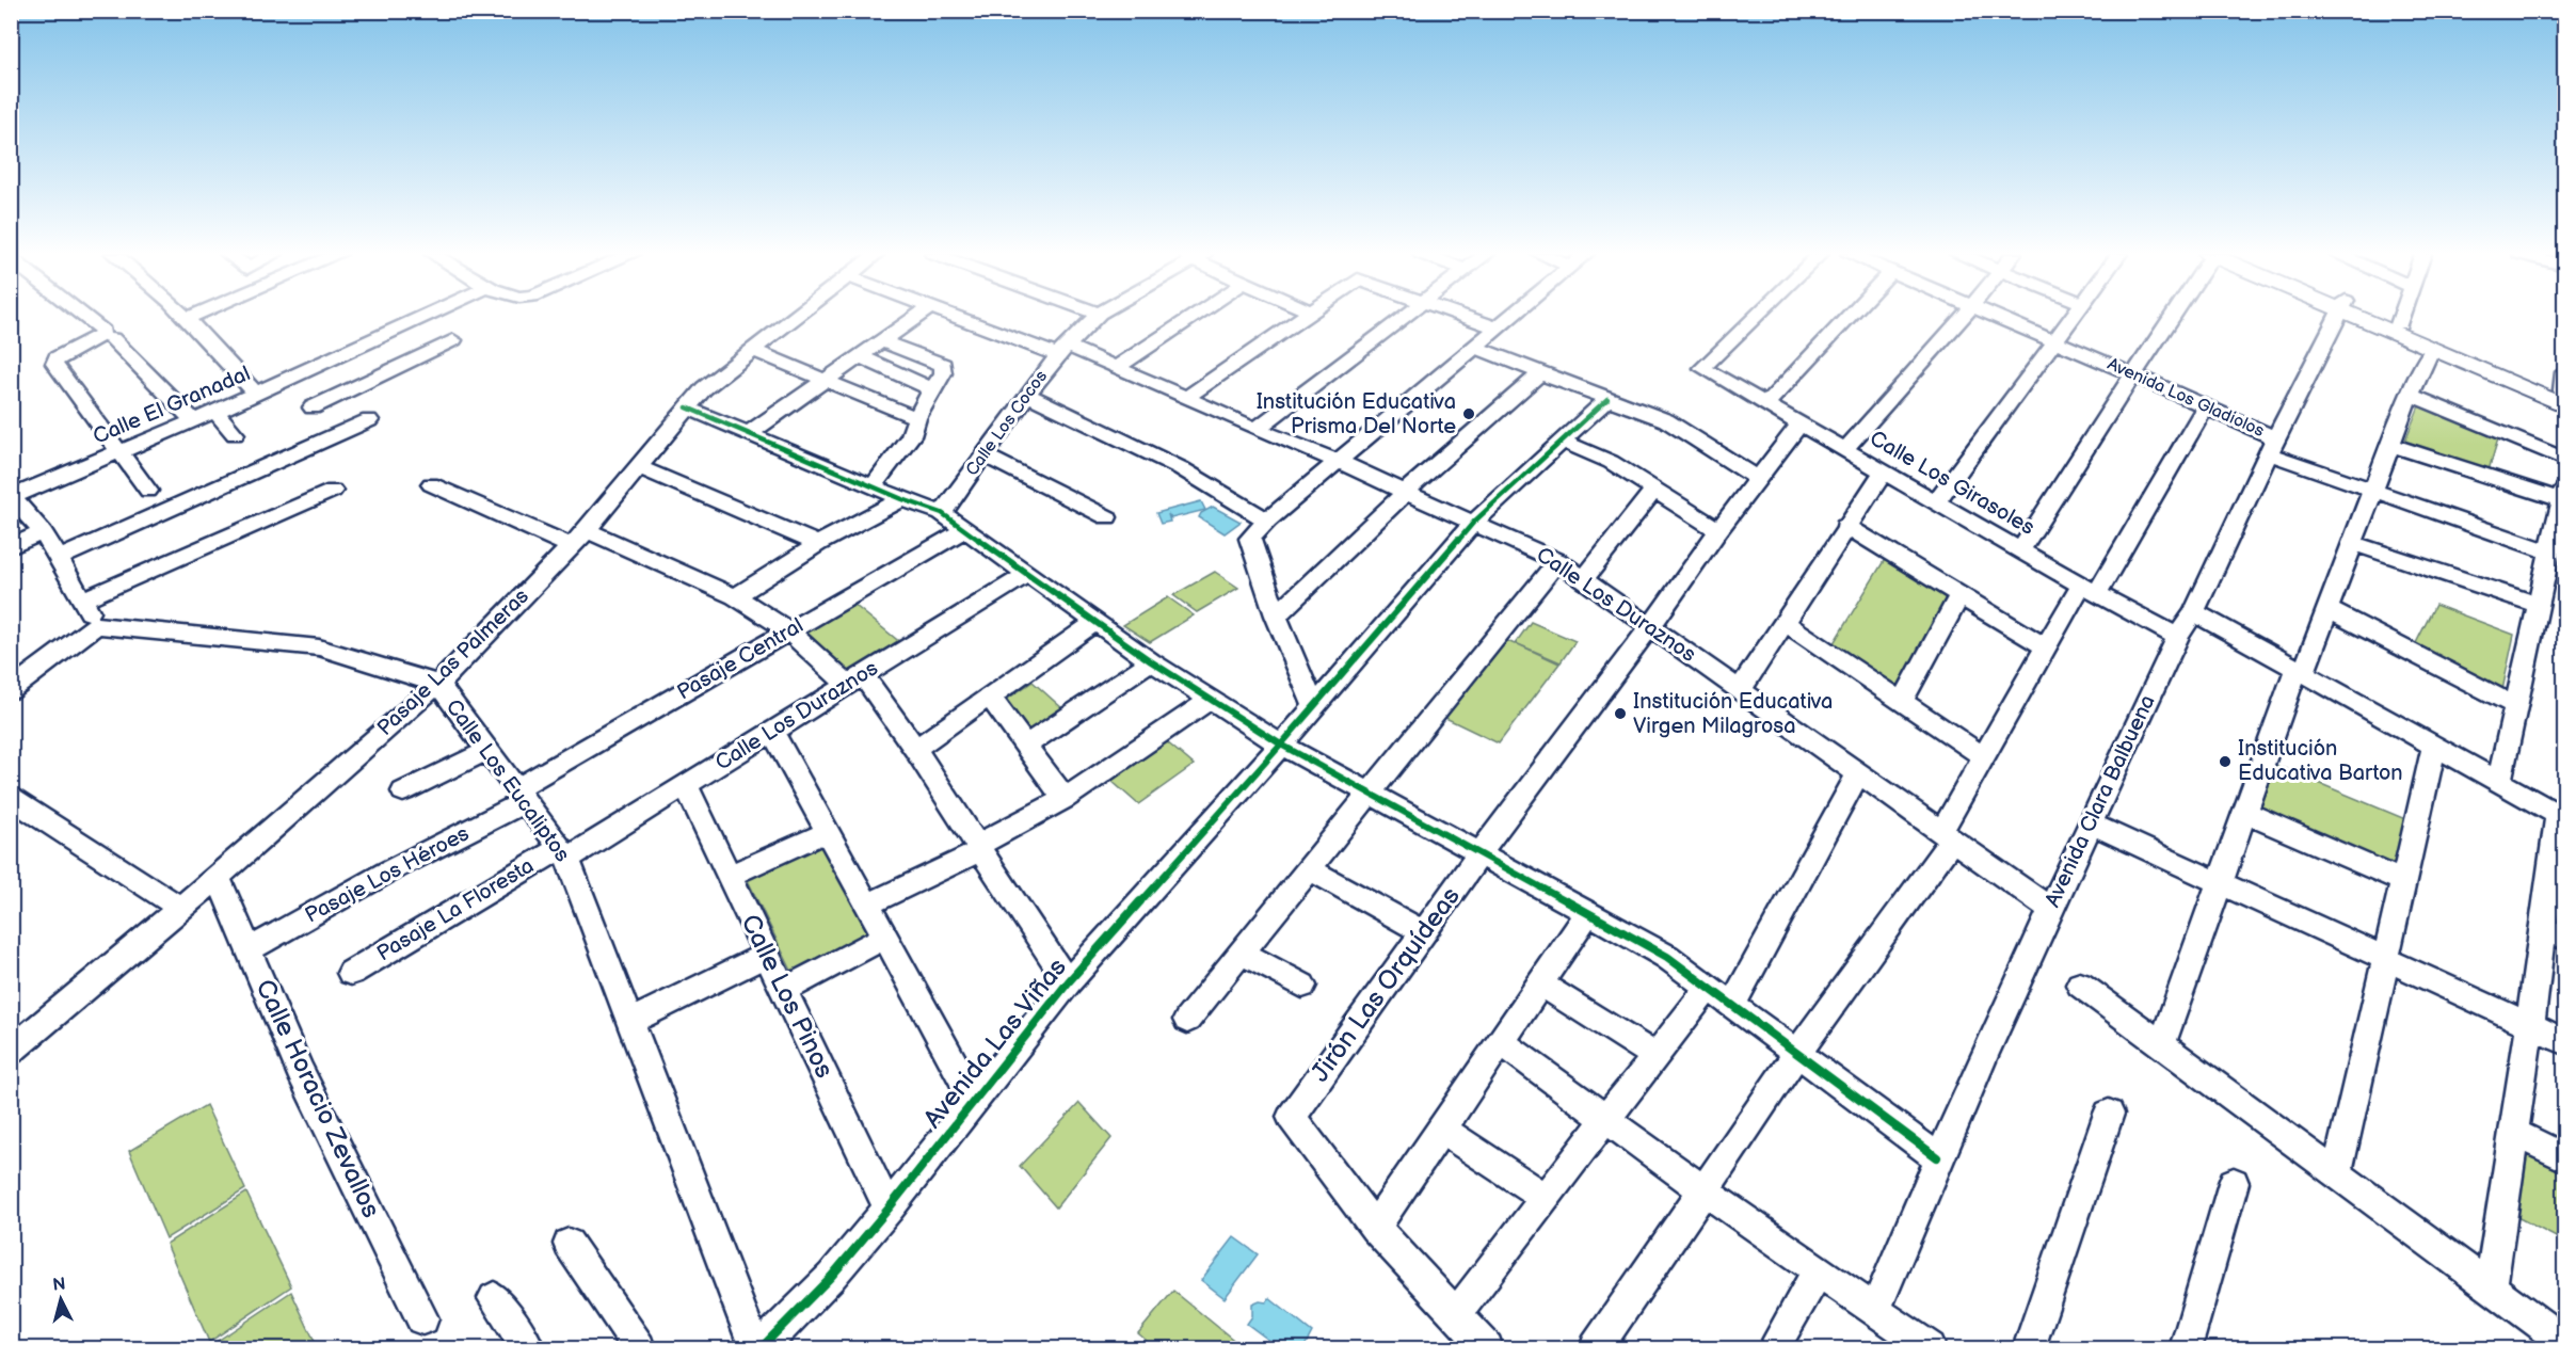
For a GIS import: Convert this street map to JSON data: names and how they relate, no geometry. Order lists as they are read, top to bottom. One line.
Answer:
{"streets":{"street":["Avenida Los Gladiolos","Calle El Granadal","Calle Los Cocos","Calle Los Girasoles","Calle Los Duraznos","Pasaje Central","Pasaje Las Palmeras","Calle Los Eucaliptos","Avenida Clara Balbuena","Pasaje Los Héroes","Pasaje La Floresta","Jirón Las Orquídeas","Calle Los Pinos","Avenida Las Viñas","Calle Horacio Zevallos"]},"crossings":[["Avenida Los Gladiolos","Avenida Clara Balbuena"],["Calle Los Cocos","Calle Los Duraznos"],["Calle Los Girasoles","Avenida Clara Balbuena"],["Calle Los Girasoles","Jirón Las Orquídeas"],["Calle Los Duraznos","Calle Los Eucaliptos"],["Calle Los Duraznos","Avenida Clara Balbuena"],["Calle Los Duraznos","Pasaje La Floresta"],["Calle Los Duraznos","Jirón Las Orquídeas"],["Calle Los Duraznos","Calle Los Pinos"],["Calle Los Duraznos","Avenida Las Viñas"],["Pasaje Central","Calle Los Eucaliptos"],["Pasaje Central","Pasaje Los Héroes"],["Pasaje Las Palmeras","Calle Los Eucaliptos"],["Pasaje Las Palmeras","Calle Horacio Zevallos"],["Calle Los Eucaliptos","Pasaje Los Héroes"],["Calle Los Eucaliptos","Pasaje La Floresta"],["Pasaje Los Héroes","Calle Horacio Zevallos"],["Calle Los Pinos","Avenida Las Viñas"]],"places":["Institución Educativa Prisma Del Norte","Institución Educativa Virgen Milagrosa","Institución Educativa Barton"],"north":"top"}
